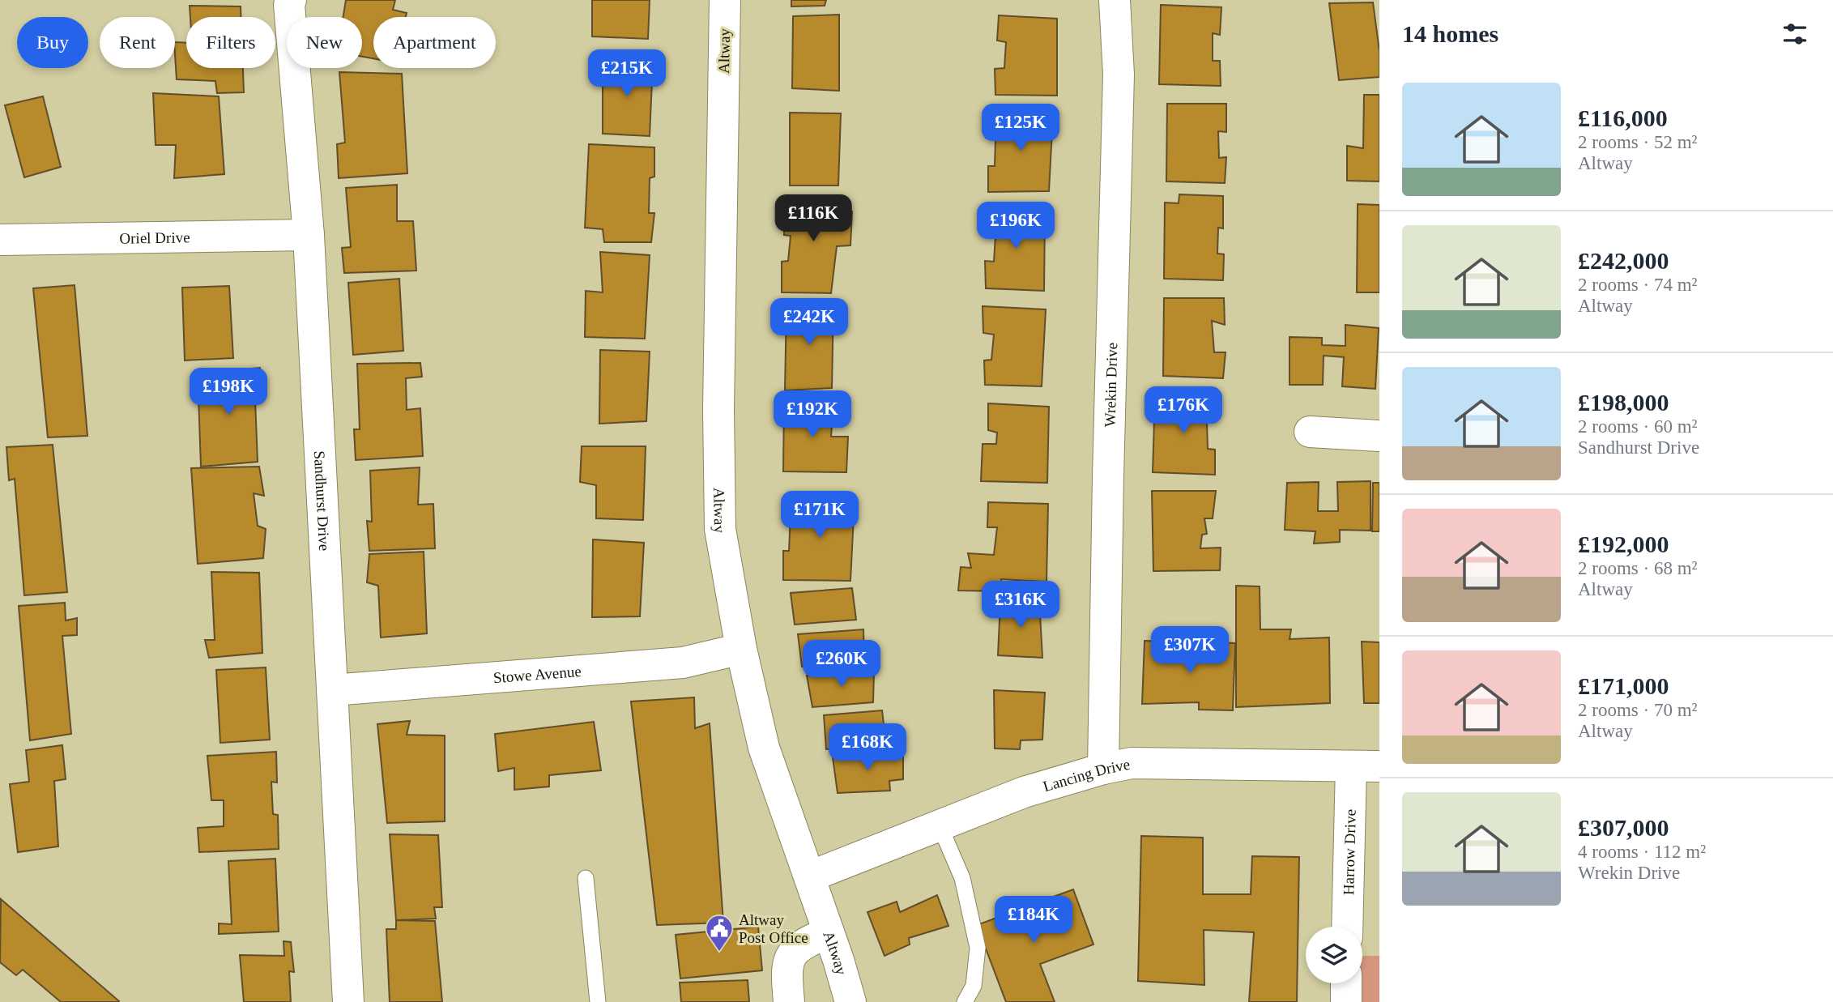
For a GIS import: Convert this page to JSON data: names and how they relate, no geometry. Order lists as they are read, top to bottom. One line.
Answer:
{"streets":{"street":["Altway","Oriel Drive","Wrekin Drive","Sandhurst Drive","Stowe Avenue","Lancing Drive","Harrow Drive"]},"crossings":[["Altway","Stowe Avenue"],["Altway","Lancing Drive"],["Oriel Drive","Sandhurst Drive"],["Wrekin Drive","Lancing Drive"],["Sandhurst Drive","Stowe Avenue"],["Lancing Drive","Harrow Drive"]],"places":{"public building":["Altway Post Office"]},"page":{"heading":"14 homes","chip":["Buy","Rent","Filters","New","Apartment"],"price":["£215K","£125K","£116K","£196K","£242K","£198K","£176K","£192K","£171K","£316K","£307K","£260K","£168K","£184K"],"list":[{"name":"£116,000","note":"2 rooms · 52 m² · Altway"},{"name":"£242,000","note":"2 rooms · 74 m² · Altway"},{"name":"£198,000","note":"2 rooms · 60 m² · Sandhurst Drive"},{"name":"£192,000","note":"2 rooms · 68 m² · Altway"},{"name":"£171,000","note":"2 rooms · 70 m² · Altway"},{"name":"£307,000","note":"4 rooms · 112 m² · Wrekin Drive"}]}}
